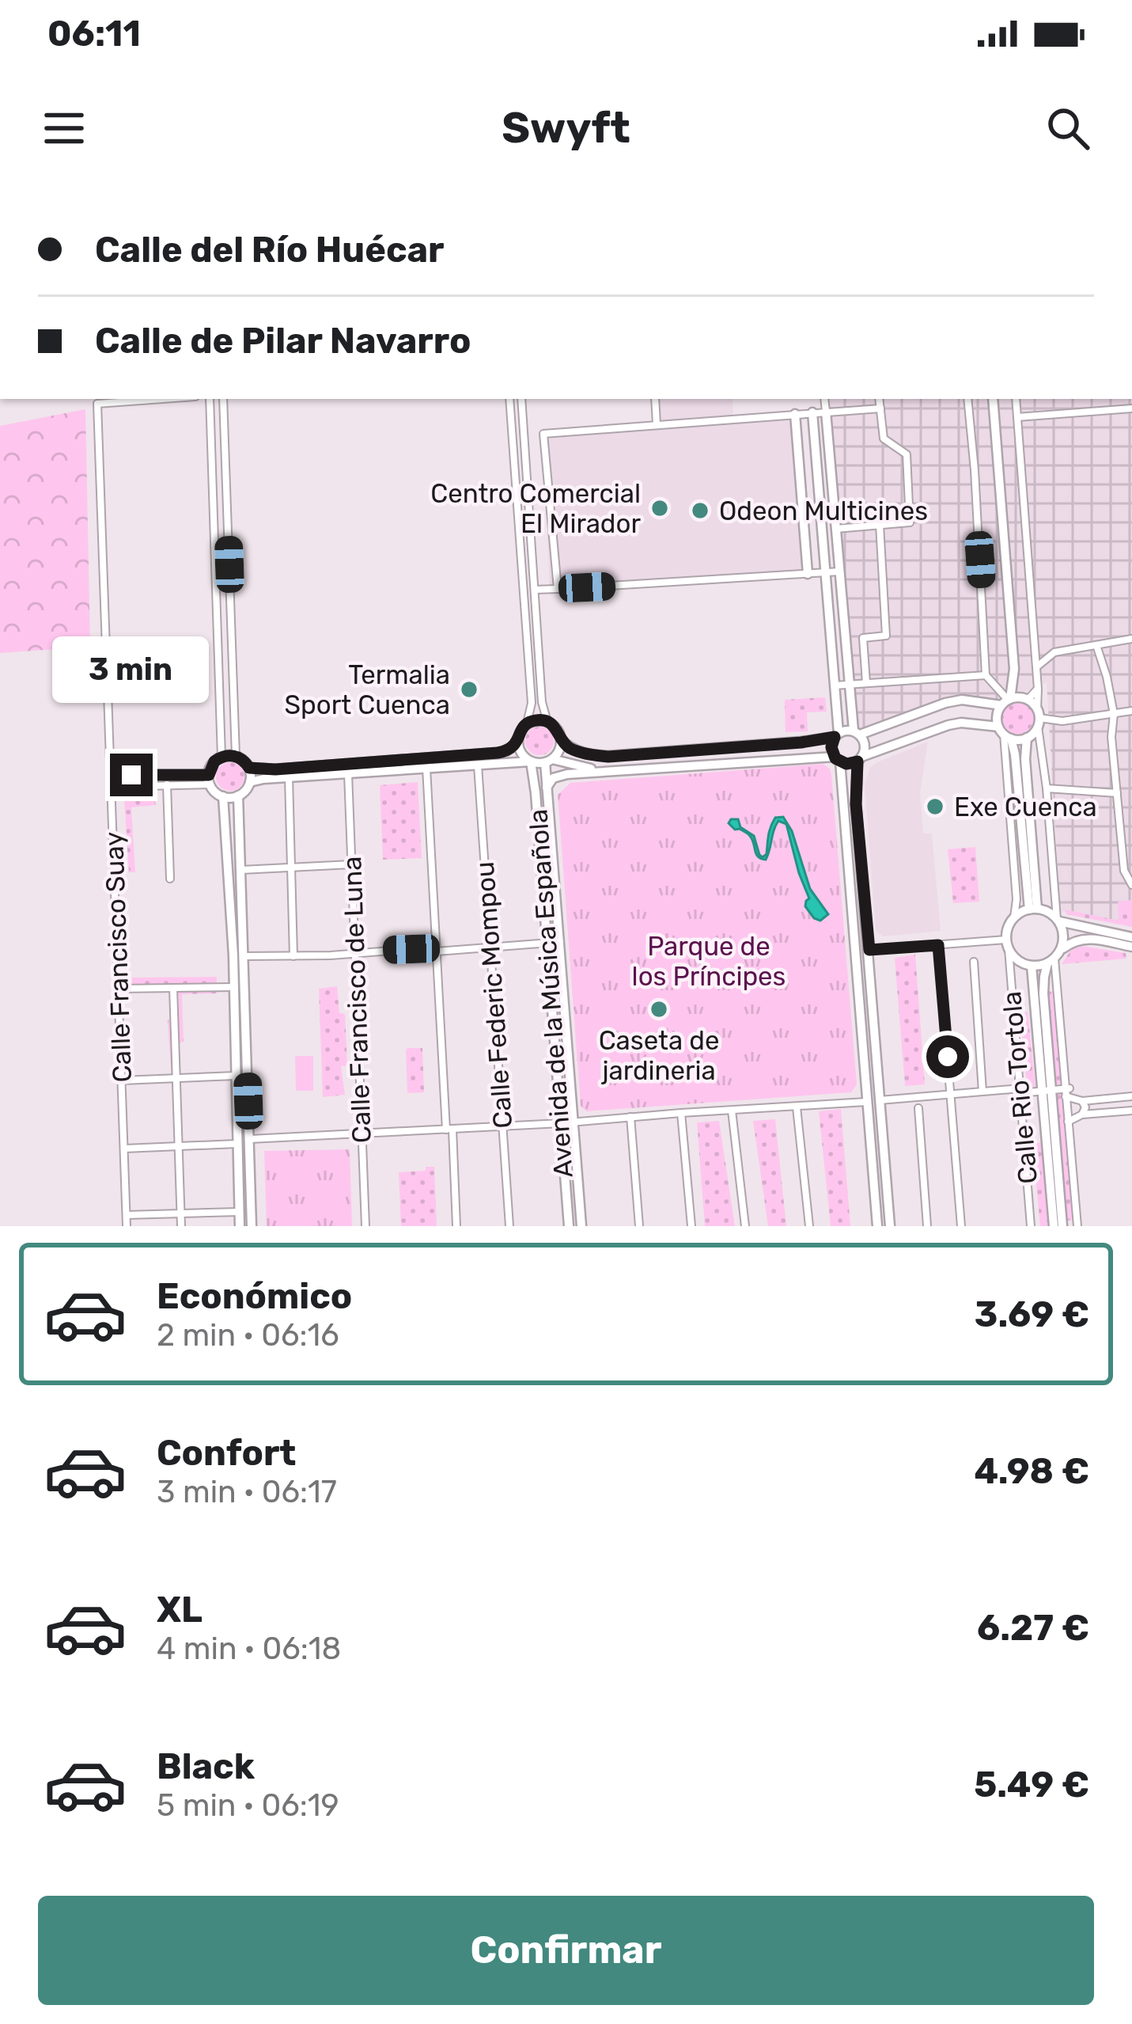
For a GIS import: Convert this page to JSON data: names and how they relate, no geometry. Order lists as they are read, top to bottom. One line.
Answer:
{"streets":{"street":["Calle Francisco Suay","Avenida de la Música Española","Calle Federic Mompou","Calle Francisco de Luna","Calle Rio Tortola"]},"parks":["Parque de los Príncipes"],"places":["Centro Comercial El Mirador","Odeon Multicines","Termalia Sport Cuenca","Exe Cuenca","Caseta de jardineria"],"page":{"status":"06:11","header":"Swyft","banner":["Calle del Río Huécar","Calle de Pilar Navarro"],"bubble":"3 min","list":[{"name":"Económico","note":"2 min · 06:16","value":"3.69 €"},{"name":"Confort","note":"3 min · 06:17","value":"4.98 €"},{"name":"XL","note":"4 min · 06:18","value":"6.27 €"},{"name":"Black","note":"5 min · 06:19","value":"5.49 €"}],"buttons":"Confirmar"}}
